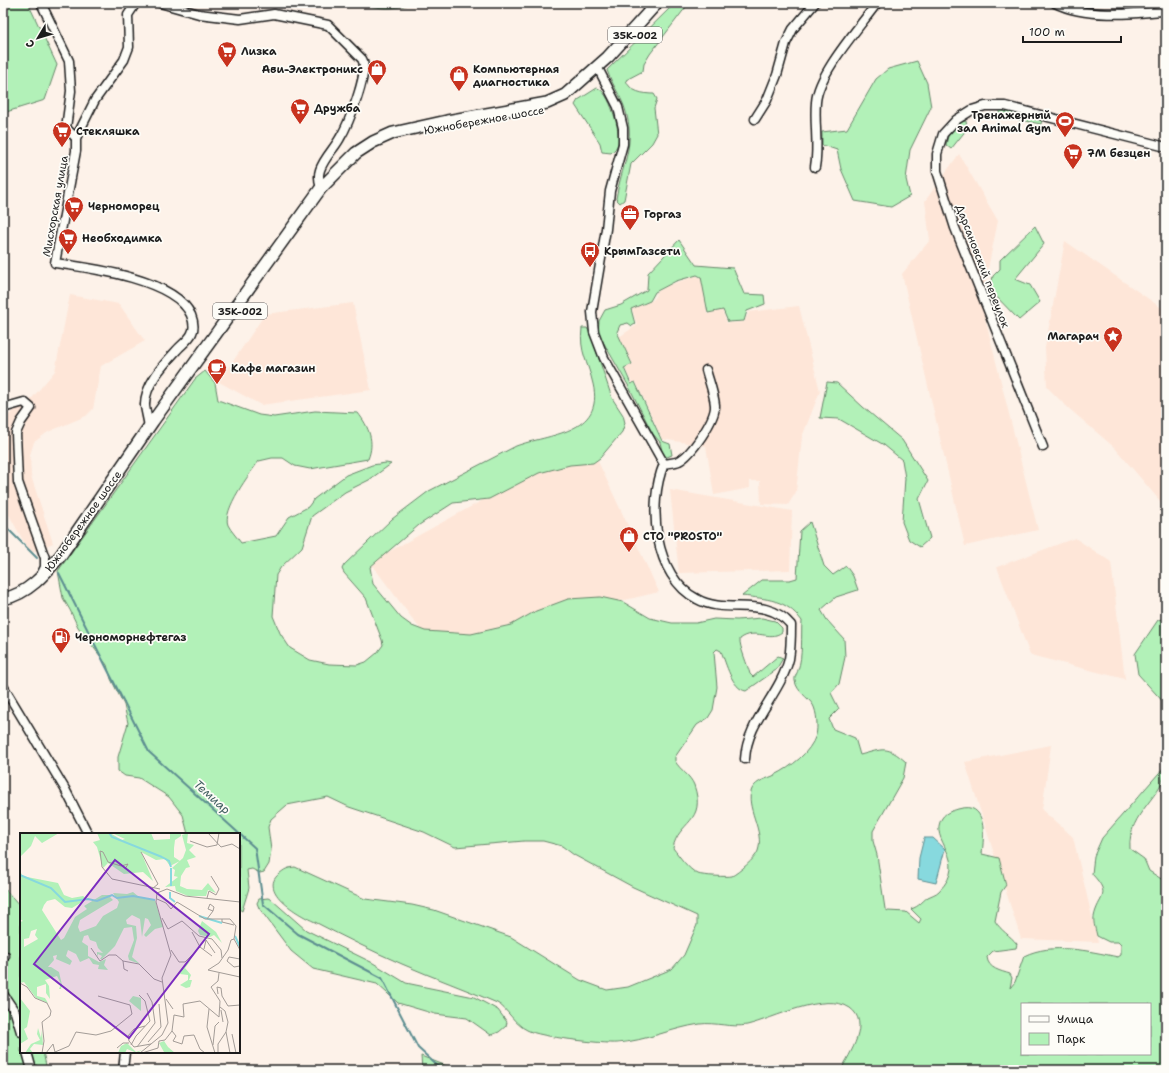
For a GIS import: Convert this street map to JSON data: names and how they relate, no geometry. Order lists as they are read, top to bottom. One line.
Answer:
{"streets":{"highway":["35К-002","Южнобережное шоссе"],"street":["Мисхорская улица","Дарсановский переулок"]},"crossings":[["Южнобережное шоссе","Мисхорская улица"]],"water":["Темиар"],"places":{"supermarket":["Лизка","Дружба","Стекляшка","7М безцен","Черноморец","Необходимка"],"shop":["Ави-Электроникс","Компьютерная диагностика","СТО \"PROSTO\""],"sports":["Тренажерный зал Animal Gym"],"office":["Горгаз"],"bus stop":["КрымГазсети"],"place":["Магарач"],"cafe":["Кафе магазин"],"fuel station":["Черноморнефтегаз"]},"legend":["Улица","Парк"],"scale_bar":"100 m","north":"bottom left"}
